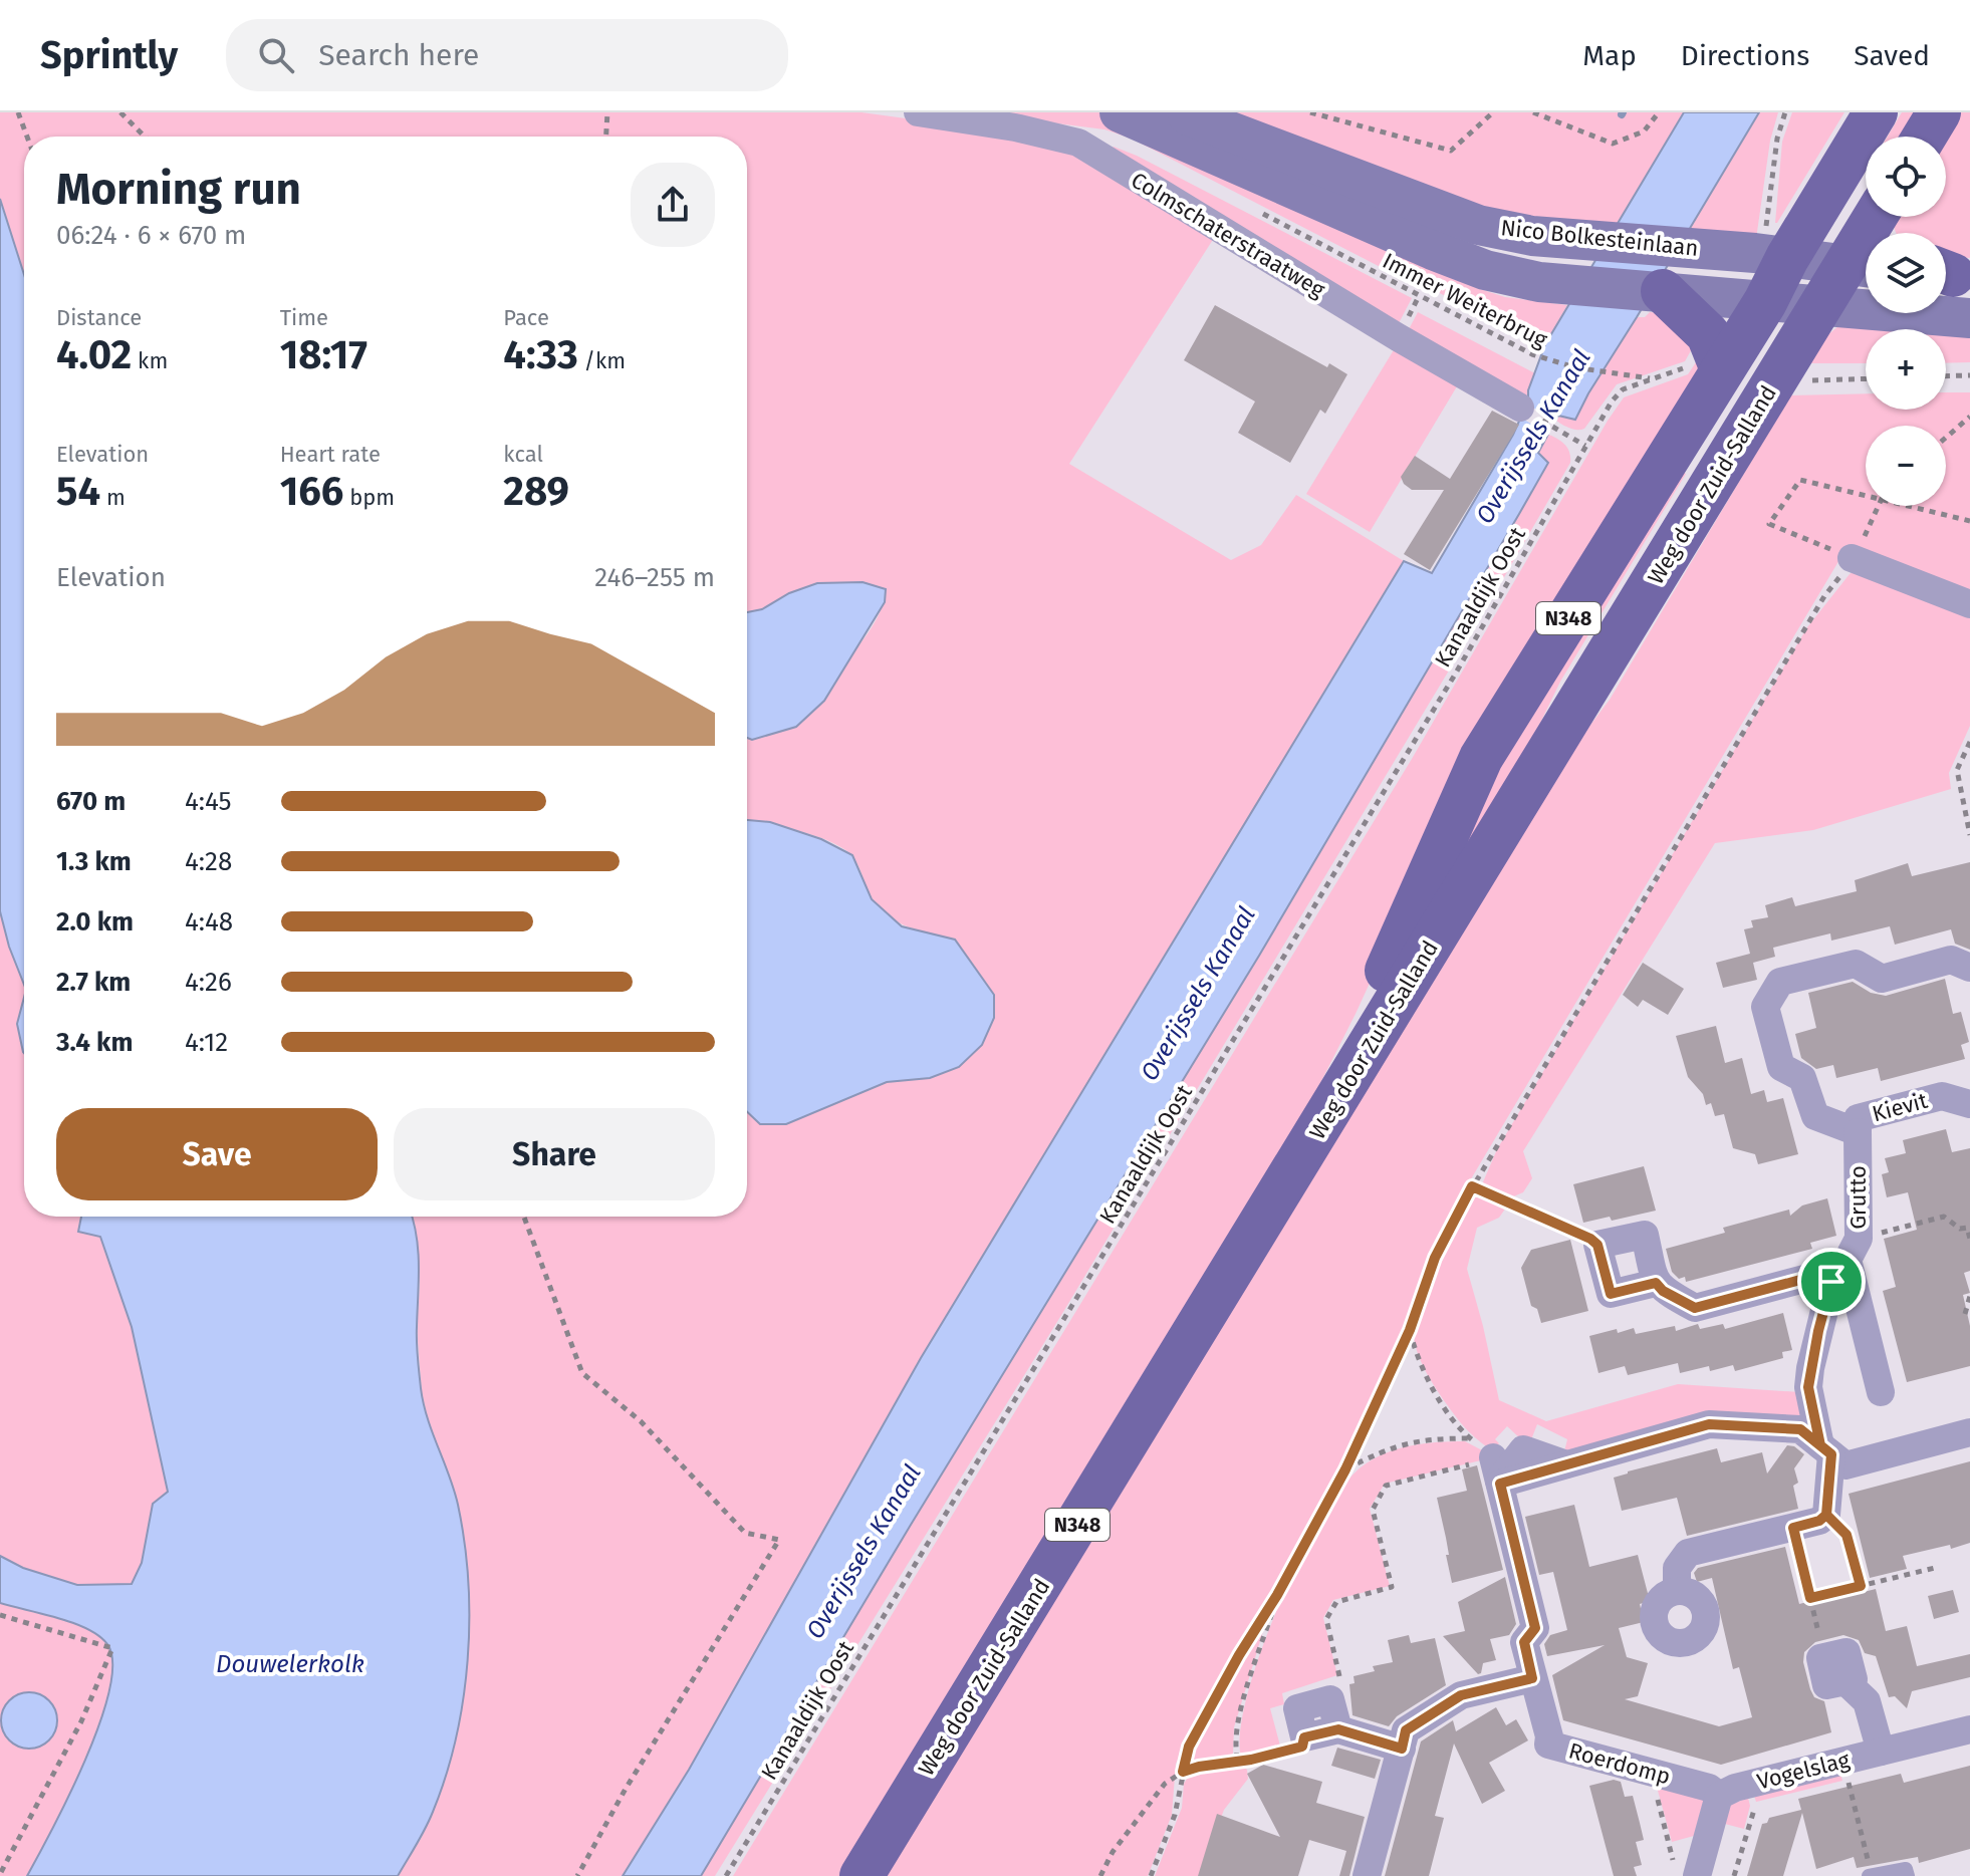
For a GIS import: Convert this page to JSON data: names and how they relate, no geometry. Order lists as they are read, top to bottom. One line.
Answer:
{"streets":{"main road":["Weg door Zuid-Salland","N348"],"street":["Colmschaterstraatweg","Nico Bolkesteinlaan","Kievit","Grutto","Roerdomp","Vogelslag"],"path":["Immer Weiterbrug","Kanaaldijk Oost"]},"crossings":[["Nico Bolkesteinlaan","Weg door Zuid-Salland"],["Nico Bolkesteinlaan","N348"],["Weg door Zuid-Salland","N348"],["Kievit","Grutto"],["Roerdomp","Vogelslag"]],"water":["Overijssels Kanaal","Douwelerkolk"],"page":{"header":"Sprintly","search":"Search here","nav":["Map","Directions","Saved"],"map_buttons":["+","−"],"heading":["Morning run","06:24 · 6 × 670 m"],"stats":[["Distance","4.02 km"],["Time","18:17"],["Pace","4:33 /km"],["Elevation","54 m"],["Heart rate","166 bpm"],["kcal","289"]],"chart":["Elevation","246–255 m"],"list":[{"name":"670 m","note":"4:45"},{"name":"1.3 km","note":"4:28"},{"name":"2.0 km","note":"4:48"},{"name":"2.7 km","note":"4:26"},{"name":"3.4 km","note":"4:12"}],"buttons":["Save","Share"]}}
